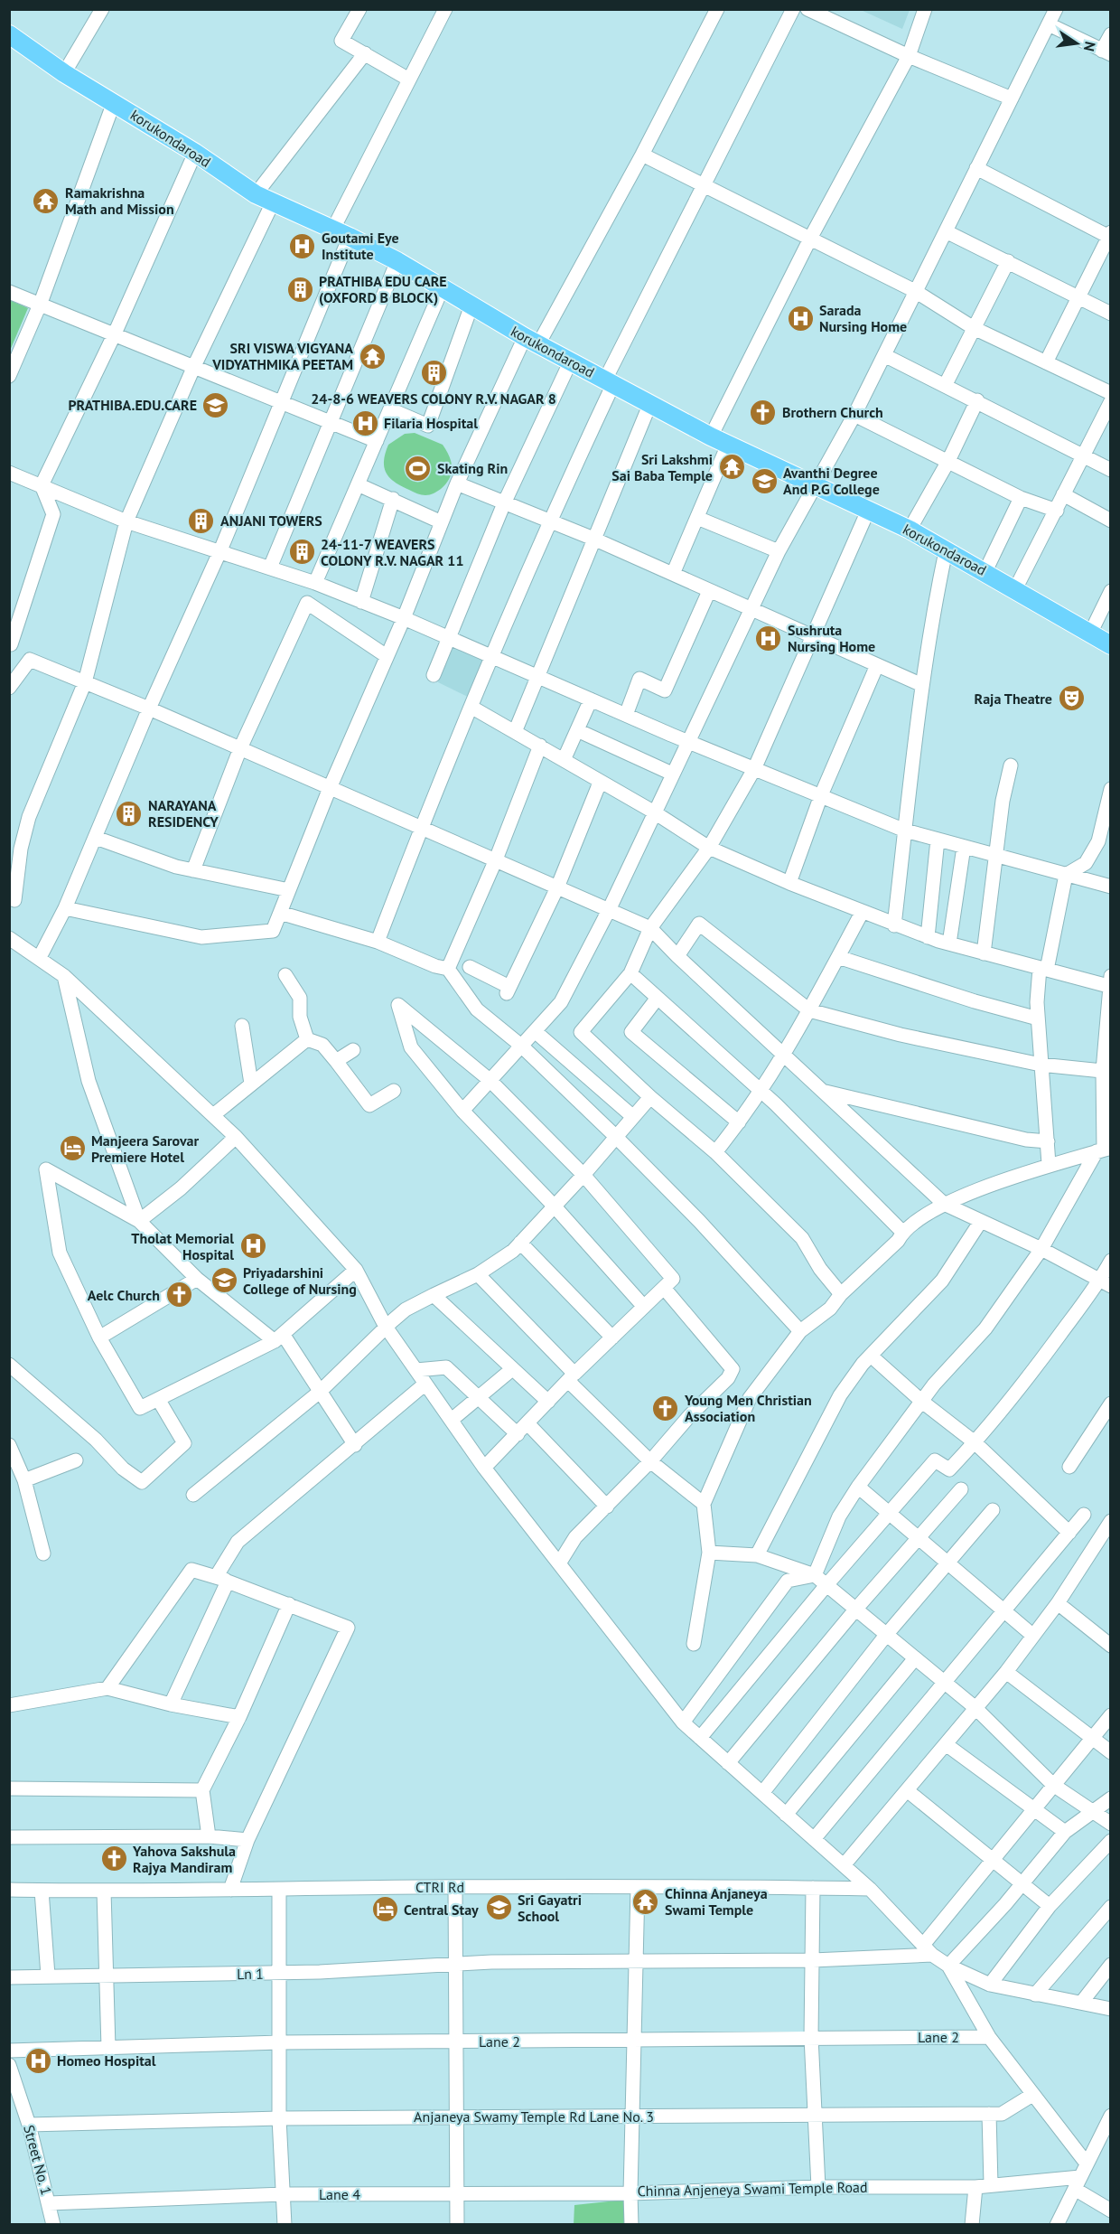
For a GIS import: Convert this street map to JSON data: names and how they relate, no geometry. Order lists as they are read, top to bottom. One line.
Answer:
{"streets":{"main road":["korukondaroad"],"street":["CTRI Rd","Ln 1","Lane 2","Anjaneya Swamy Temple Rd Lane No. 3","Street No. 1","Chinna Anjeneya Swami Temple Road","Lane 4"]},"crossings":[["CTRI Rd","Chinna Anjeneya Swami Temple Road"],["Ln 1","Chinna Anjeneya Swami Temple Road"],["Lane 2","Chinna Anjeneya Swami Temple Road"],["Anjaneya Swamy Temple Rd Lane No. 3","Street No. 1"],["Anjaneya Swamy Temple Rd Lane No. 3","Chinna Anjeneya Swami Temple Road"],["Street No. 1","Lane 4"],["Chinna Anjeneya Swami Temple Road","Lane 4"]],"places":{"temple":["Ramakrishna Math and Mission","SRI VISWA VIGYANA VIDYATHMIKA PEETAM","Sri Lakshmi Sai Baba Temple","Chinna Anjaneya Swami Temple"],"hospital":["Goutami Eye Institute","Sarada Nursing Home","Filaria Hospital","Sushruta Nursing Home","Tholat Memorial Hospital","Homeo Hospital"],"building":["PRATHIBA EDU CARE (OXFORD B BLOCK)","24-8-6 WEAVERS COLONY R.V. NAGAR 8","ANJANI TOWERS","24-11-7 WEAVERS COLONY R.V. NAGAR 11","NARAYANA RESIDENCY"],"school or university":["PRATHIBA.EDU.CARE","Avanthi Degree And P.G College","Priyadarshini College of Nursing","Sri Gayatri School"],"church":["Brothern Church","Aelc Church","Young Men Christian Association","Yahova Sakshula Rajya Mandiram"],"sports":["Skating Rin"],"theatre":["Raja Theatre"],"hotel":["Manjeera Sarovar Premiere Hotel","Central Stay"]},"north":"right"}
